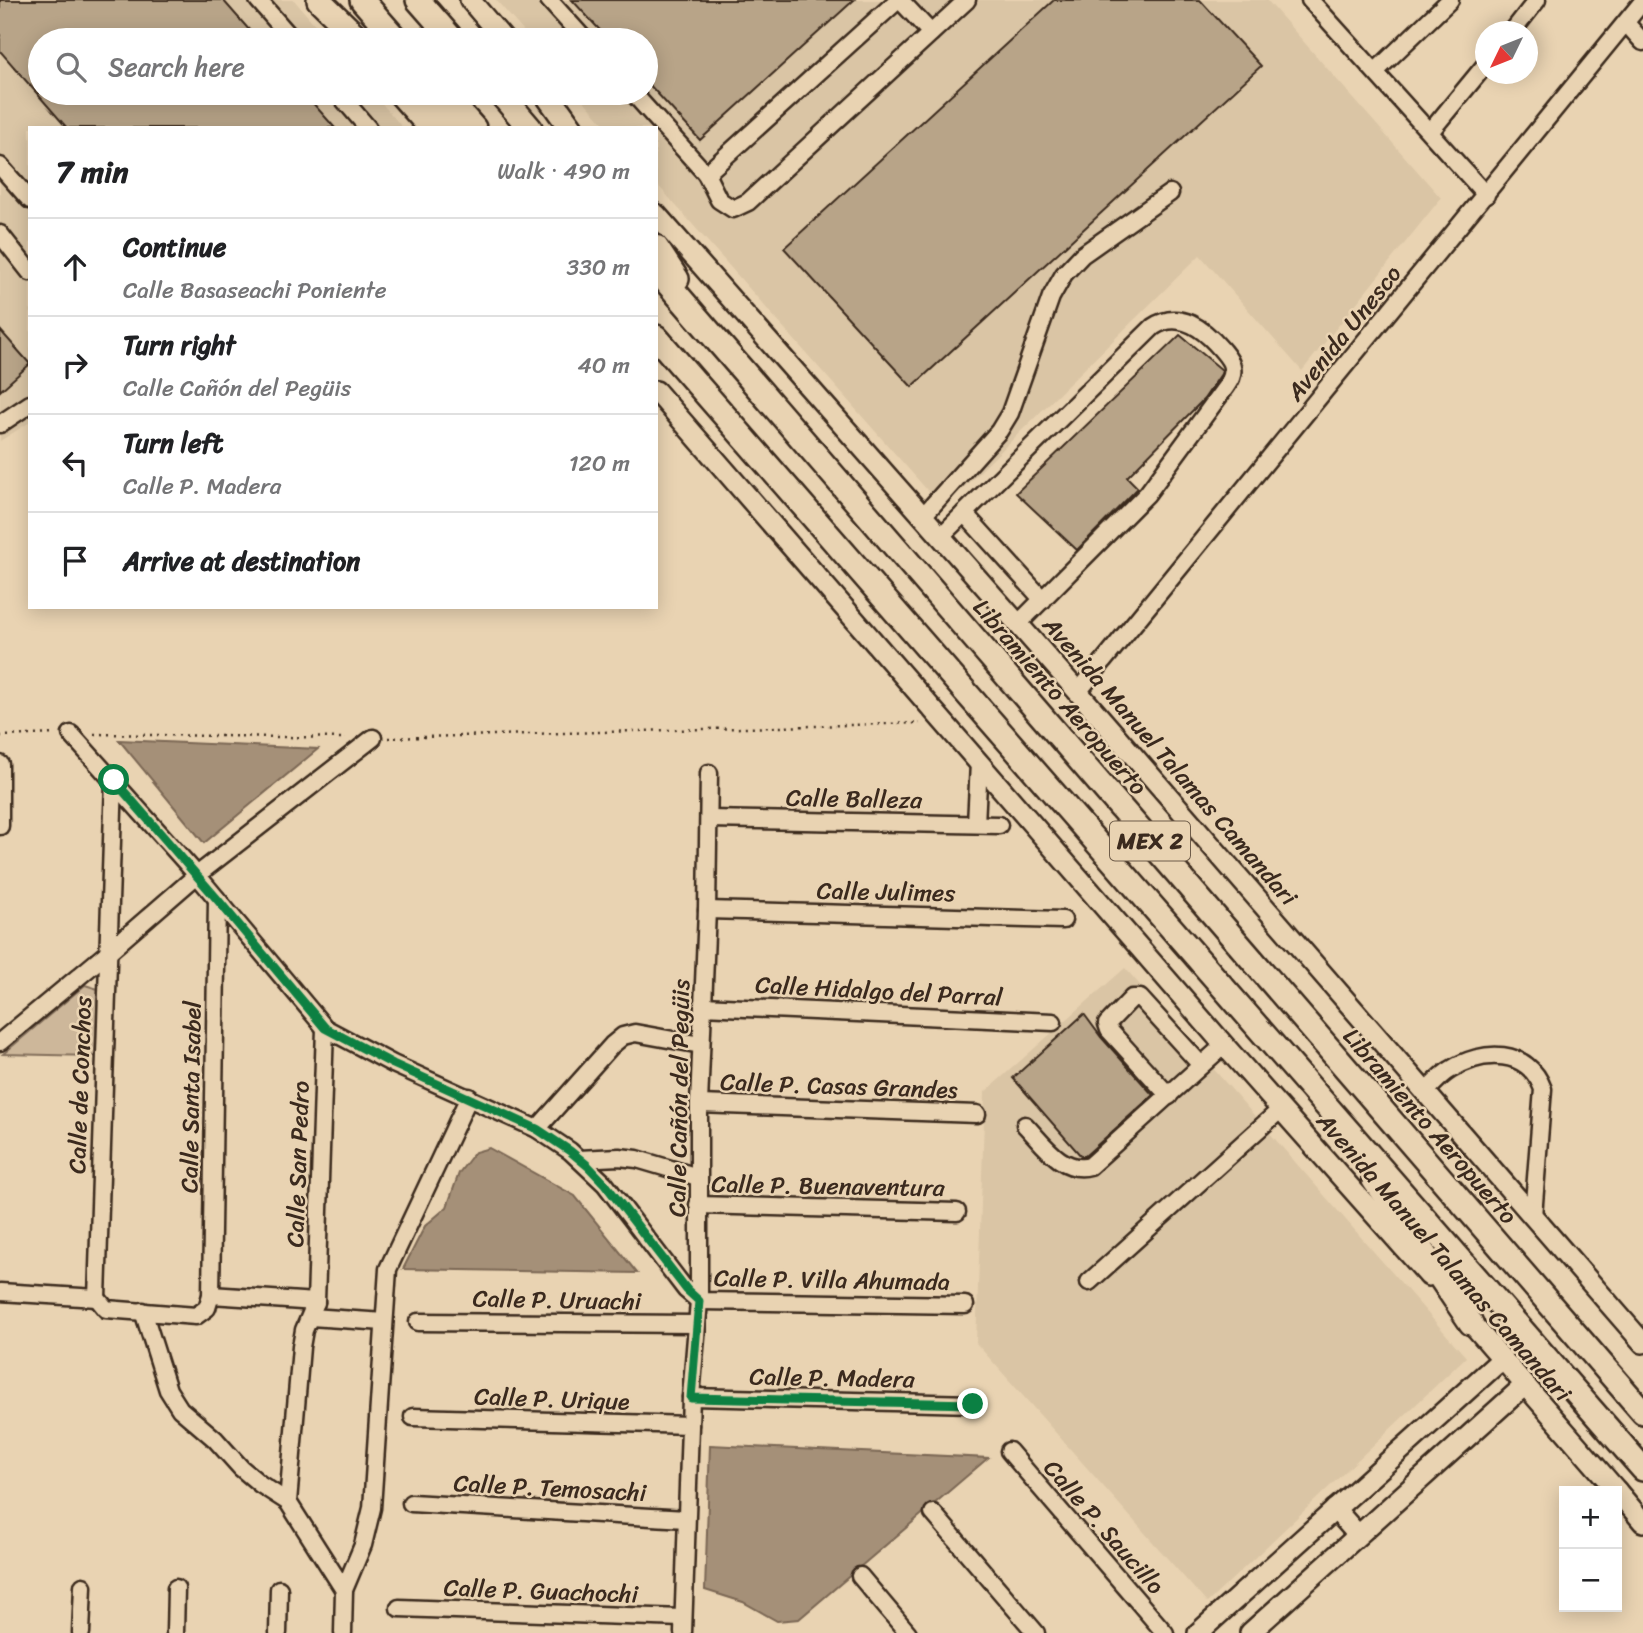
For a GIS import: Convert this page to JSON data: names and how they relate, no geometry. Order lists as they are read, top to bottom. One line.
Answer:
{"streets":{"highway":["Libramiento Aeropuerto","MEX 2"],"main road":["Avenida Manuel Talamas Camandari"],"street":["Avenida Unesco","Calle Balleza","Calle Julimes","Calle Hidalgo del Parral","Calle de Conchos","Calle P. Casas Grandes","Calle Santa Isabel","Calle Cañón del Pegüis","Calle San Pedro","Calle P. Buenaventura","Calle P. Villa Ahumada","Calle P. Uruachi","Calle P. Madera","Calle P. Urique","Calle P. Temosachi","Calle P. Saucillo","Calle P. Guachochi"]},"crossings":[["Avenida Unesco","Avenida Manuel Talamas Camandari"],["Calle Balleza","Calle Cañón del Pegüis"],["Calle Julimes","Calle Cañón del Pegüis"],["Calle Hidalgo del Parral","Calle Cañón del Pegüis"],["Calle P. Casas Grandes","Calle Cañón del Pegüis"],["Calle Cañón del Pegüis","Calle P. Buenaventura"],["Calle Cañón del Pegüis","Calle P. Villa Ahumada"],["Calle Cañón del Pegüis","Calle P. Uruachi"],["Calle Cañón del Pegüis","Calle P. Madera"],["Calle Cañón del Pegüis","Calle P. Urique"],["Calle Cañón del Pegüis","Calle P. Temosachi"],["Calle Cañón del Pegüis","Calle P. Guachochi"]],"north":"bottom left","page":{"search":"Search here","heading":["7 min","Walk · 490 m"],"list":[["Continue","Calle Basaseachi Poniente","330 m"],["Turn right","Calle Cañón del Pegüis","40 m"],["Turn left","Calle P. Madera","120 m"],"Arrive at destination"],"map_buttons":["+","−"]}}
